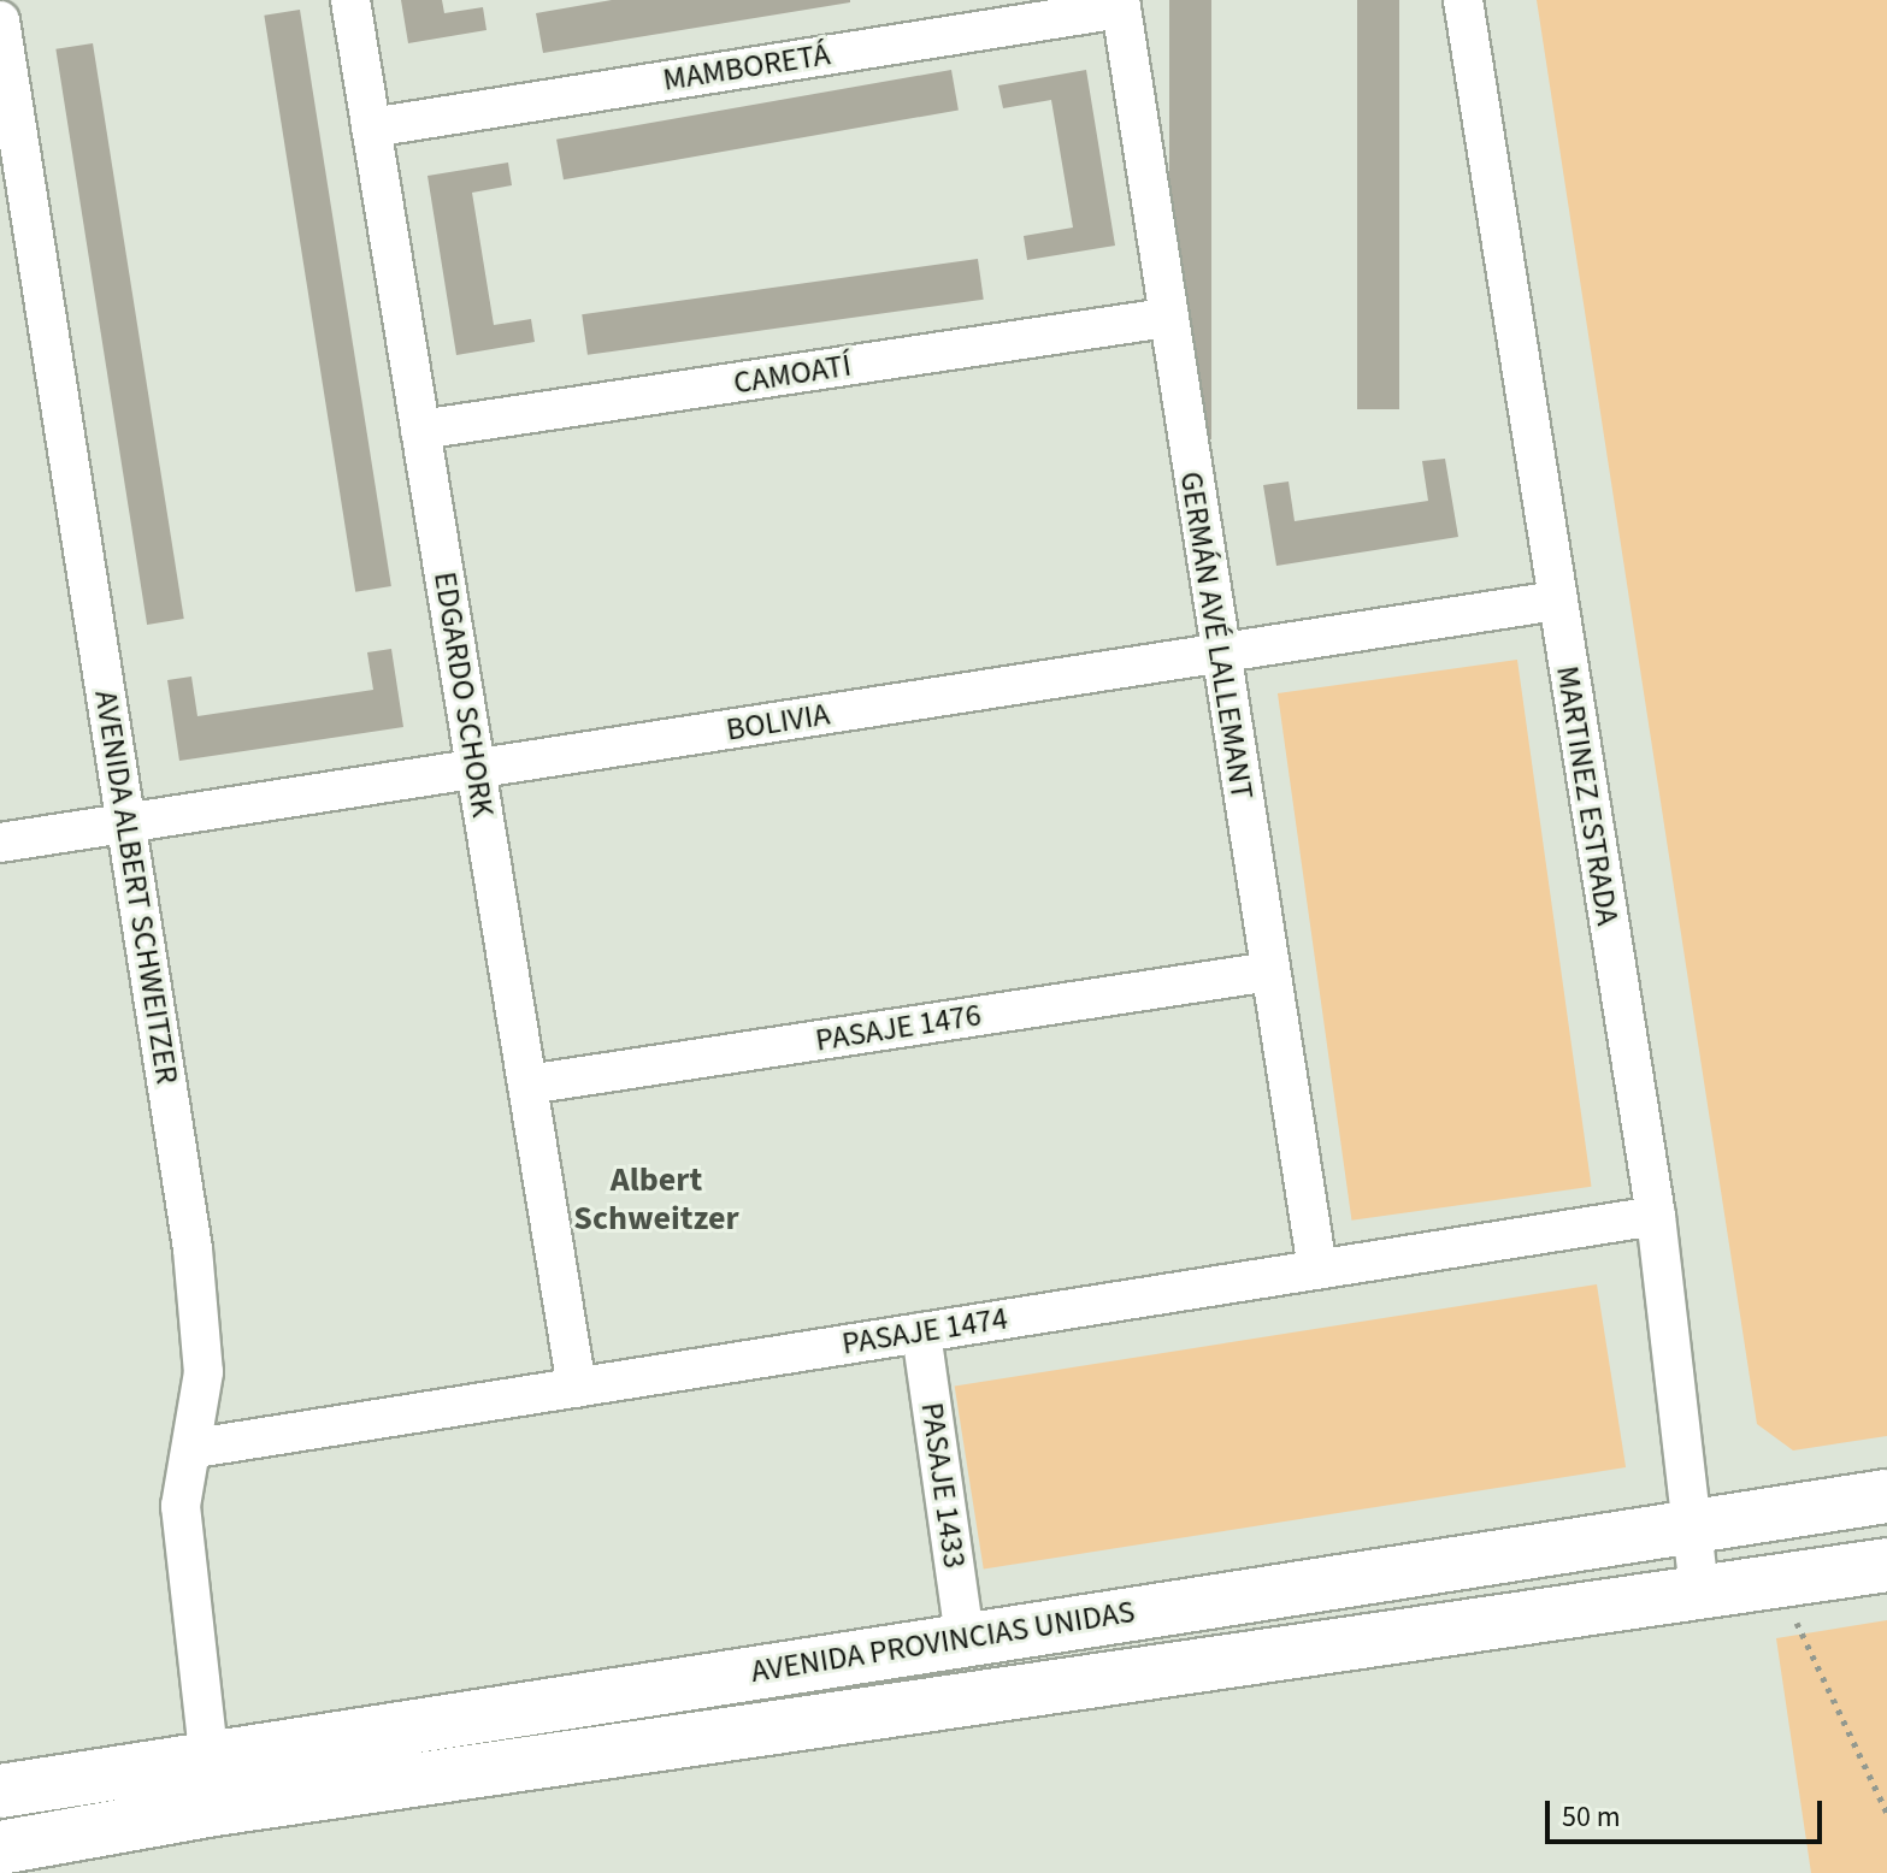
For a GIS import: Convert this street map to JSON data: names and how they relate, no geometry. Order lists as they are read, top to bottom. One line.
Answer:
{"streets":{"main road":["AVENIDA PROVINCIAS UNIDAS"],"street":["MAMBORETÁ","CAMOATÍ","GERMÁN AVÉ LALLEMANT","EDGARDO SCHORK","BOLIVIA","MARTINEZ ESTRADA","AVENIDA ALBERT SCHWEITZER","PASAJE 1476","PASAJE 1474","PASAJE 1433"]},"crossings":[["MAMBORETÁ","GERMÁN AVÉ LALLEMANT"],["MAMBORETÁ","EDGARDO SCHORK"],["CAMOATÍ","GERMÁN AVÉ LALLEMANT"],["CAMOATÍ","EDGARDO SCHORK"],["GERMÁN AVÉ LALLEMANT","BOLIVIA"],["GERMÁN AVÉ LALLEMANT","PASAJE 1476"],["GERMÁN AVÉ LALLEMANT","PASAJE 1474"],["EDGARDO SCHORK","BOLIVIA"],["EDGARDO SCHORK","PASAJE 1476"],["EDGARDO SCHORK","PASAJE 1474"],["BOLIVIA","MARTINEZ ESTRADA"],["BOLIVIA","AVENIDA ALBERT SCHWEITZER"],["MARTINEZ ESTRADA","PASAJE 1474"],["MARTINEZ ESTRADA","AVENIDA PROVINCIAS UNIDAS"],["AVENIDA ALBERT SCHWEITZER","PASAJE 1474"],["AVENIDA ALBERT SCHWEITZER","AVENIDA PROVINCIAS UNIDAS"],["PASAJE 1474","PASAJE 1433"],["PASAJE 1433","AVENIDA PROVINCIAS UNIDAS"]],"districts":["Albert Schweitzer"],"scale_bar":"50 m"}
